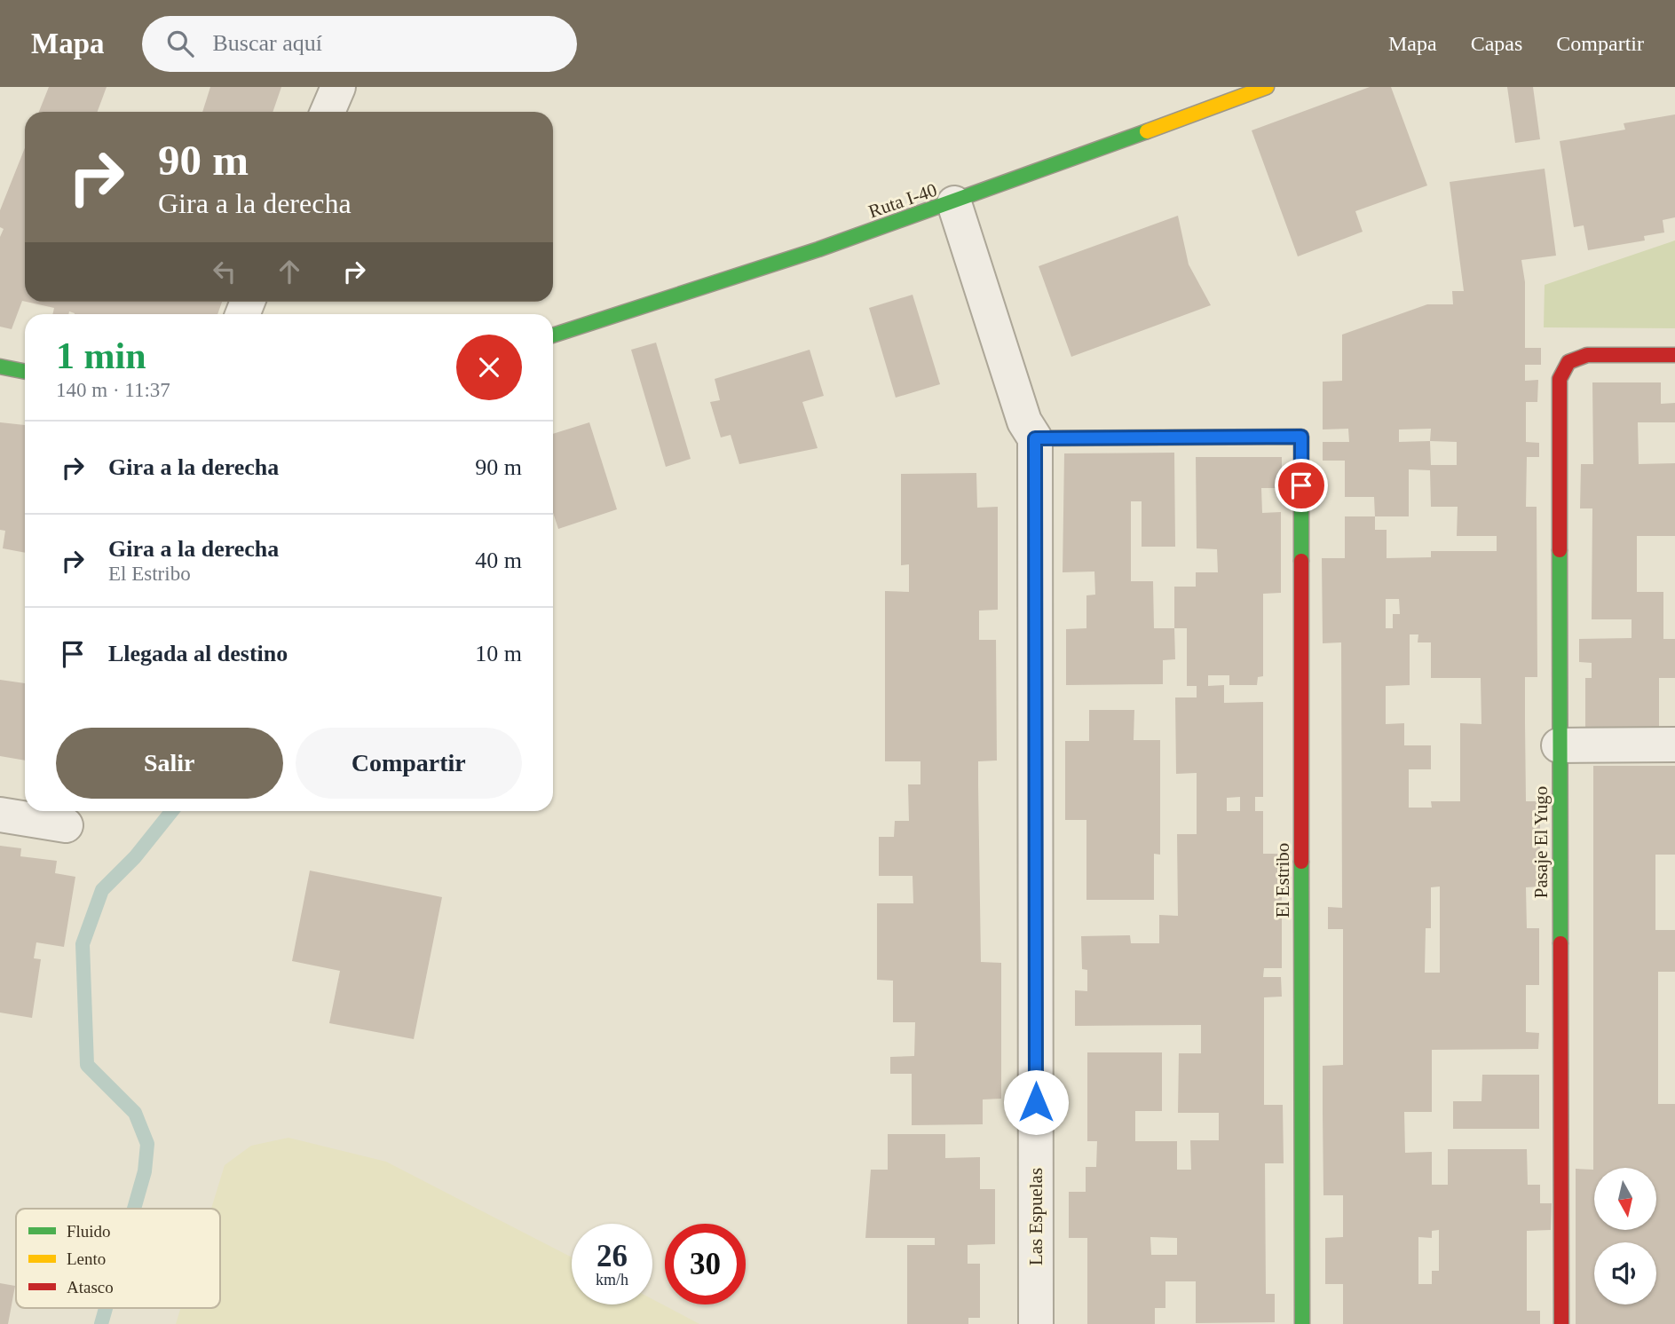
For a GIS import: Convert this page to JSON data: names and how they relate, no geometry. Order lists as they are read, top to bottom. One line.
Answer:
{"streets":{"street":["Ruta I-40","Pasaje El Yugo","El Estribo","Las Espuelas"]},"crossings":[["El Estribo","Las Espuelas"]],"legend":["Fluido","Lento","Atasco"],"north":"bottom","page":{"header":"Mapa","search":"Buscar aquí","nav":["Mapa","Capas","Compartir"],"turn":["90 m","Gira a la derecha"],"heading":["1 min","140 m · 11:37"],"list":[{"name":"Gira a la derecha","value":"90 m"},{"name":"Gira a la derecha","note":"El Estribo","value":"40 m"},{"name":"Llegada al destino","value":"10 m"}],"buttons":["Salir","Compartir"],"speed":"26 km/h","limit":"30"}}
